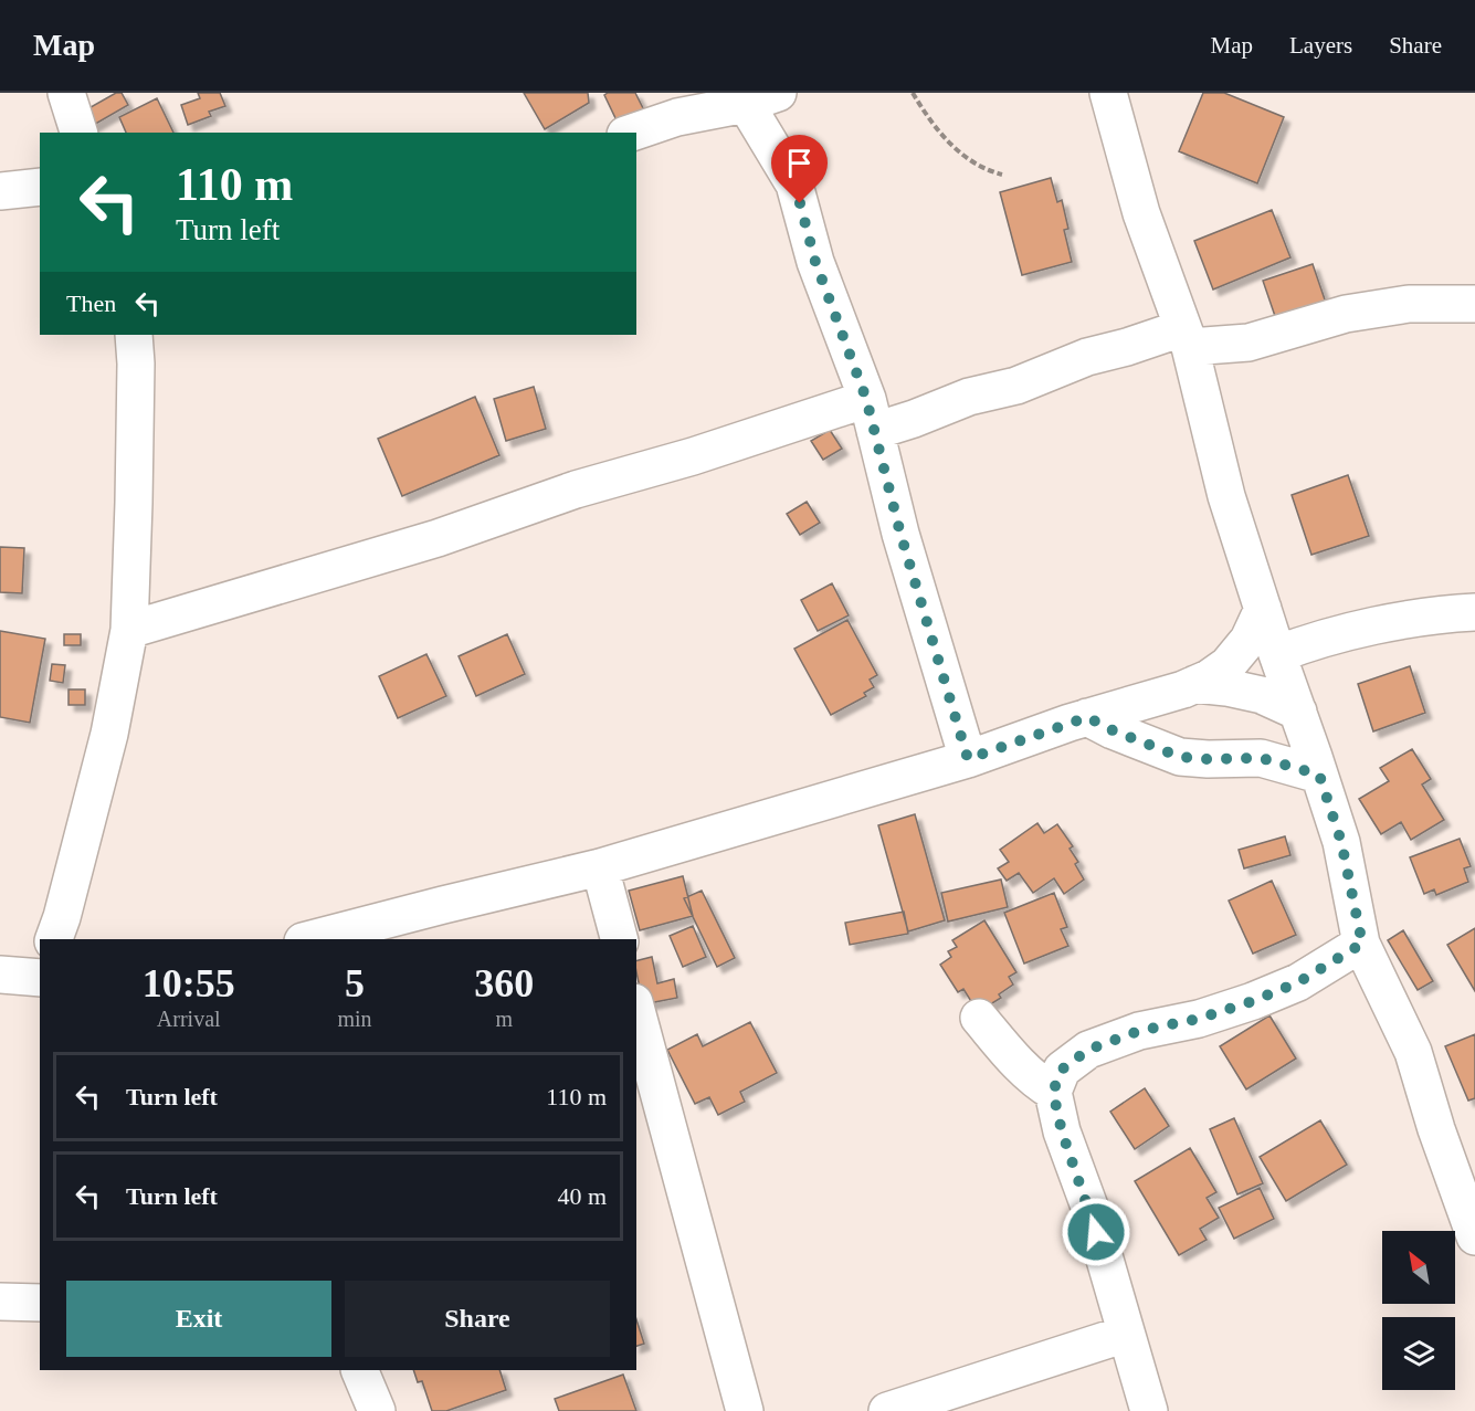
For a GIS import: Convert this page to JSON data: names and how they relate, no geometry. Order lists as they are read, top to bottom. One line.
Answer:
{"north":"top left","page":{"header":"Map","nav":["Map","Layers","Share"],"turn":["110 m","Turn left"],"then":"Then","eta":["10:55","Arrival","5","min","360","m"],"list":[{"name":"Turn left","value":"110 m"},{"name":"Turn left","value":"40 m"}],"buttons":["Exit","Share"]}}
